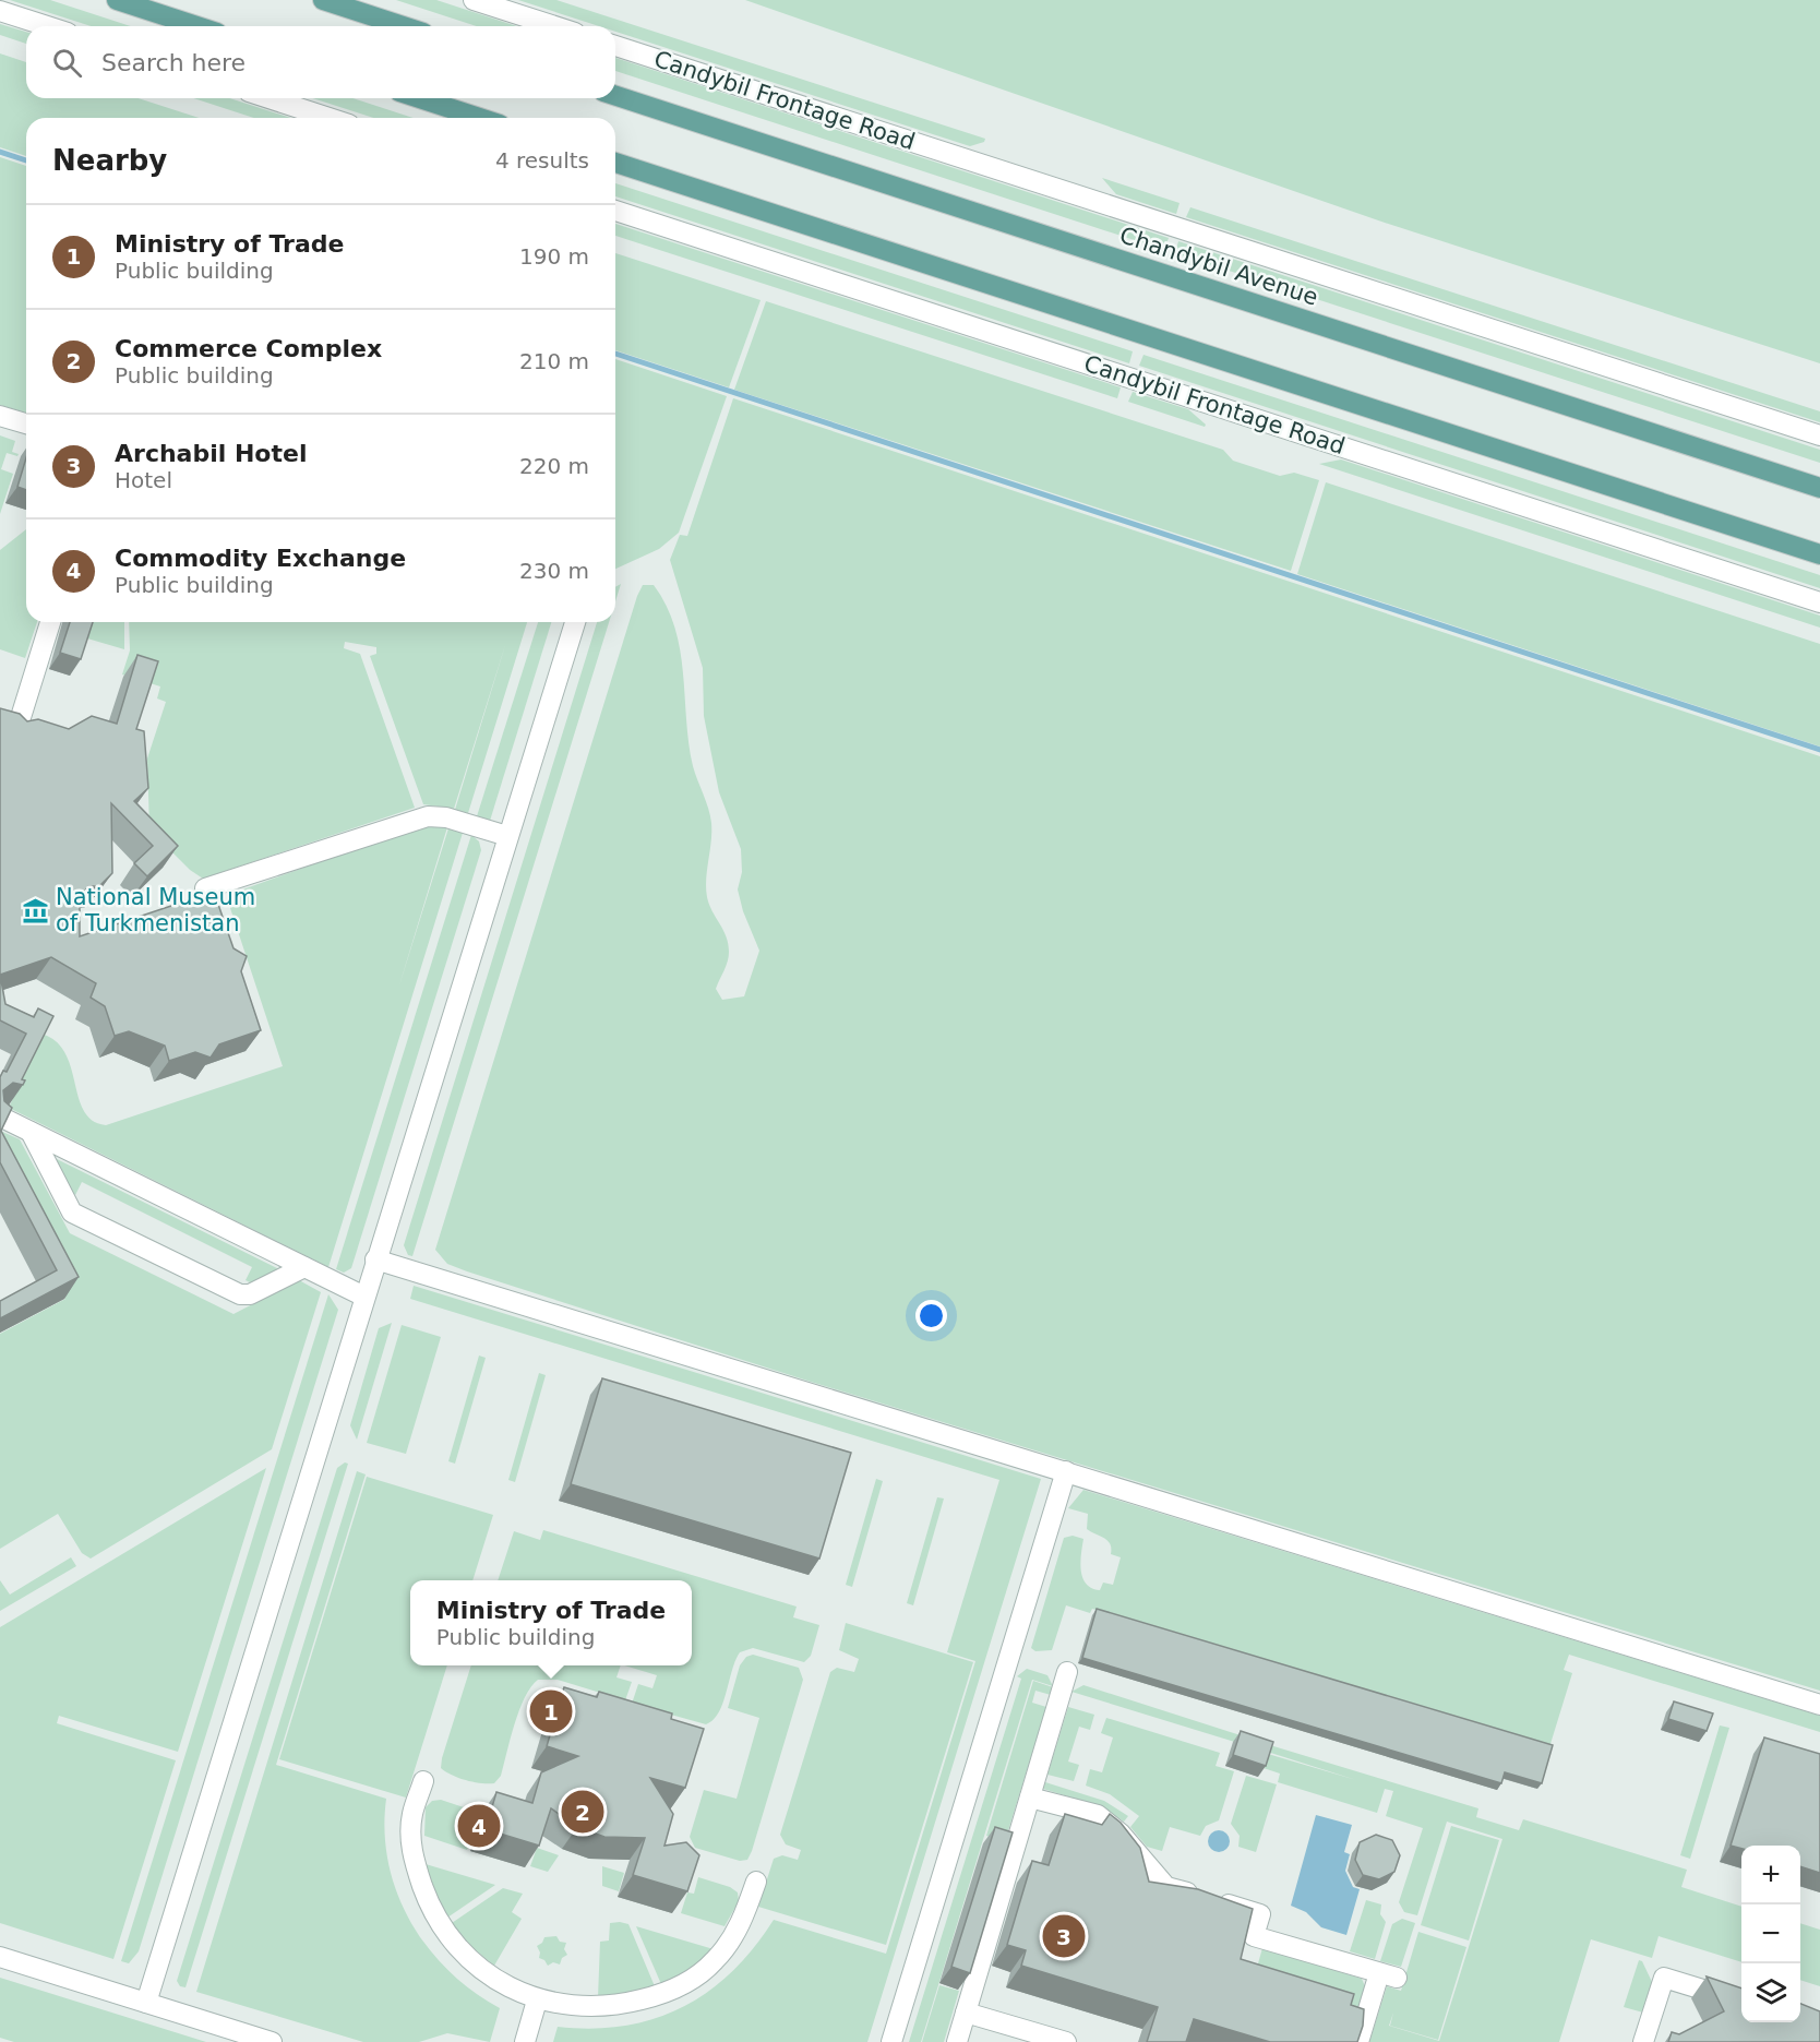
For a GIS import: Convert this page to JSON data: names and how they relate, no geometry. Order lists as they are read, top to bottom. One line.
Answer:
{"streets":{"main road":["Chandybil Avenue"],"street":["Candybil Frontage Road"]},"places":{"museum":["National Museum of Turkmenistan"]},"page":{"search":"Search here","heading":["Nearby","4 results"],"list":[{"mark":"1","name":"Ministry of Trade","note":"Public building","value":"190 m"},{"mark":"2","name":"Commerce Complex","note":"Public building","value":"210 m"},{"mark":"3","name":"Archabil Hotel","note":"Hotel","value":"220 m"},{"mark":"4","name":"Commodity Exchange","note":"Public building","value":"230 m"}],"popup":["Ministry of Trade","Public building"],"pins":["1","2","4","3"],"map_buttons":["+","−"]}}
